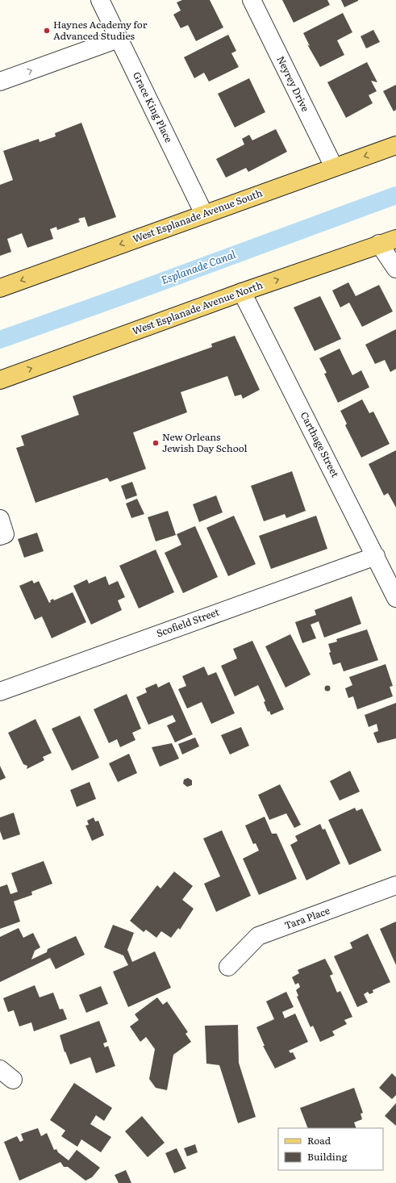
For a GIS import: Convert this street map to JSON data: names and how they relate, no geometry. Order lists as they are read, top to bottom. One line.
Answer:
{"streets":{"main road":["West Esplanade Avenue South","West Esplanade Avenue North"],"street":["Neyrey Drive","Grace King Place","Carthage Street","Scofield Street","Tara Place"]},"crossings":[["Neyrey Drive","West Esplanade Avenue South"],["Grace King Place","West Esplanade Avenue South"],["West Esplanade Avenue North","Carthage Street"],["Carthage Street","Scofield Street"]],"one_way":["West Esplanade Avenue South","West Esplanade Avenue North"],"water":["Esplanade Canal"],"places":["Haynes Academy for Advanced Studies","New Orleans Jewish Day School"],"legend":["Road","Building"]}
